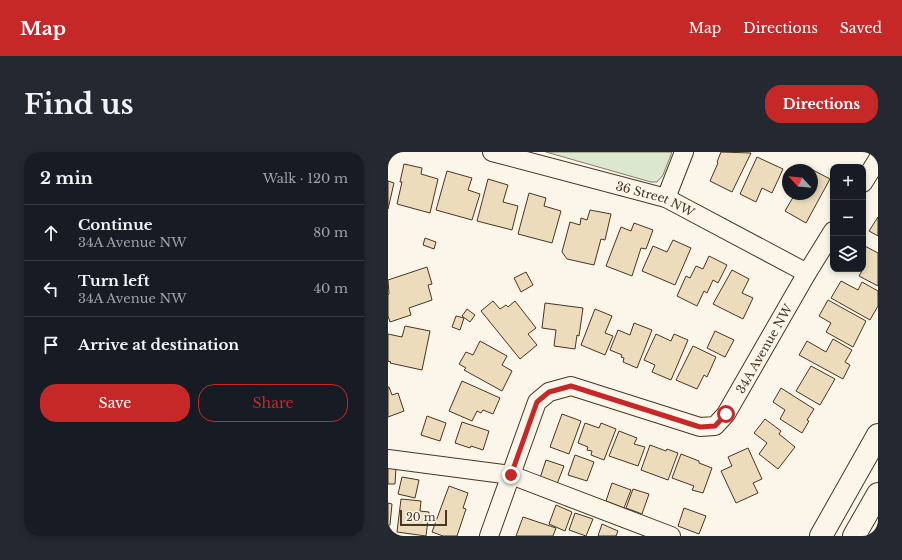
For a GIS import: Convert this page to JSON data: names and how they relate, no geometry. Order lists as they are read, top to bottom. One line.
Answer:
{"streets":{"street":["36 Street NW","34A Avenue NW"]},"crossings":[["36 Street NW","34A Avenue NW"]],"scale_bar":"20 m","north":"top left","page":{"header":"Map","nav":["Map","Directions","Saved"],"buttons":["Directions",["Save","Share"]],"title":"Find us","heading":["2 min","Walk · 120 m"],"map_buttons":["+","−"],"list":[["Continue","34A Avenue NW","80 m"],["Turn left","34A Avenue NW","40 m"],"Arrive at destination"],"scale":"20 m"}}
